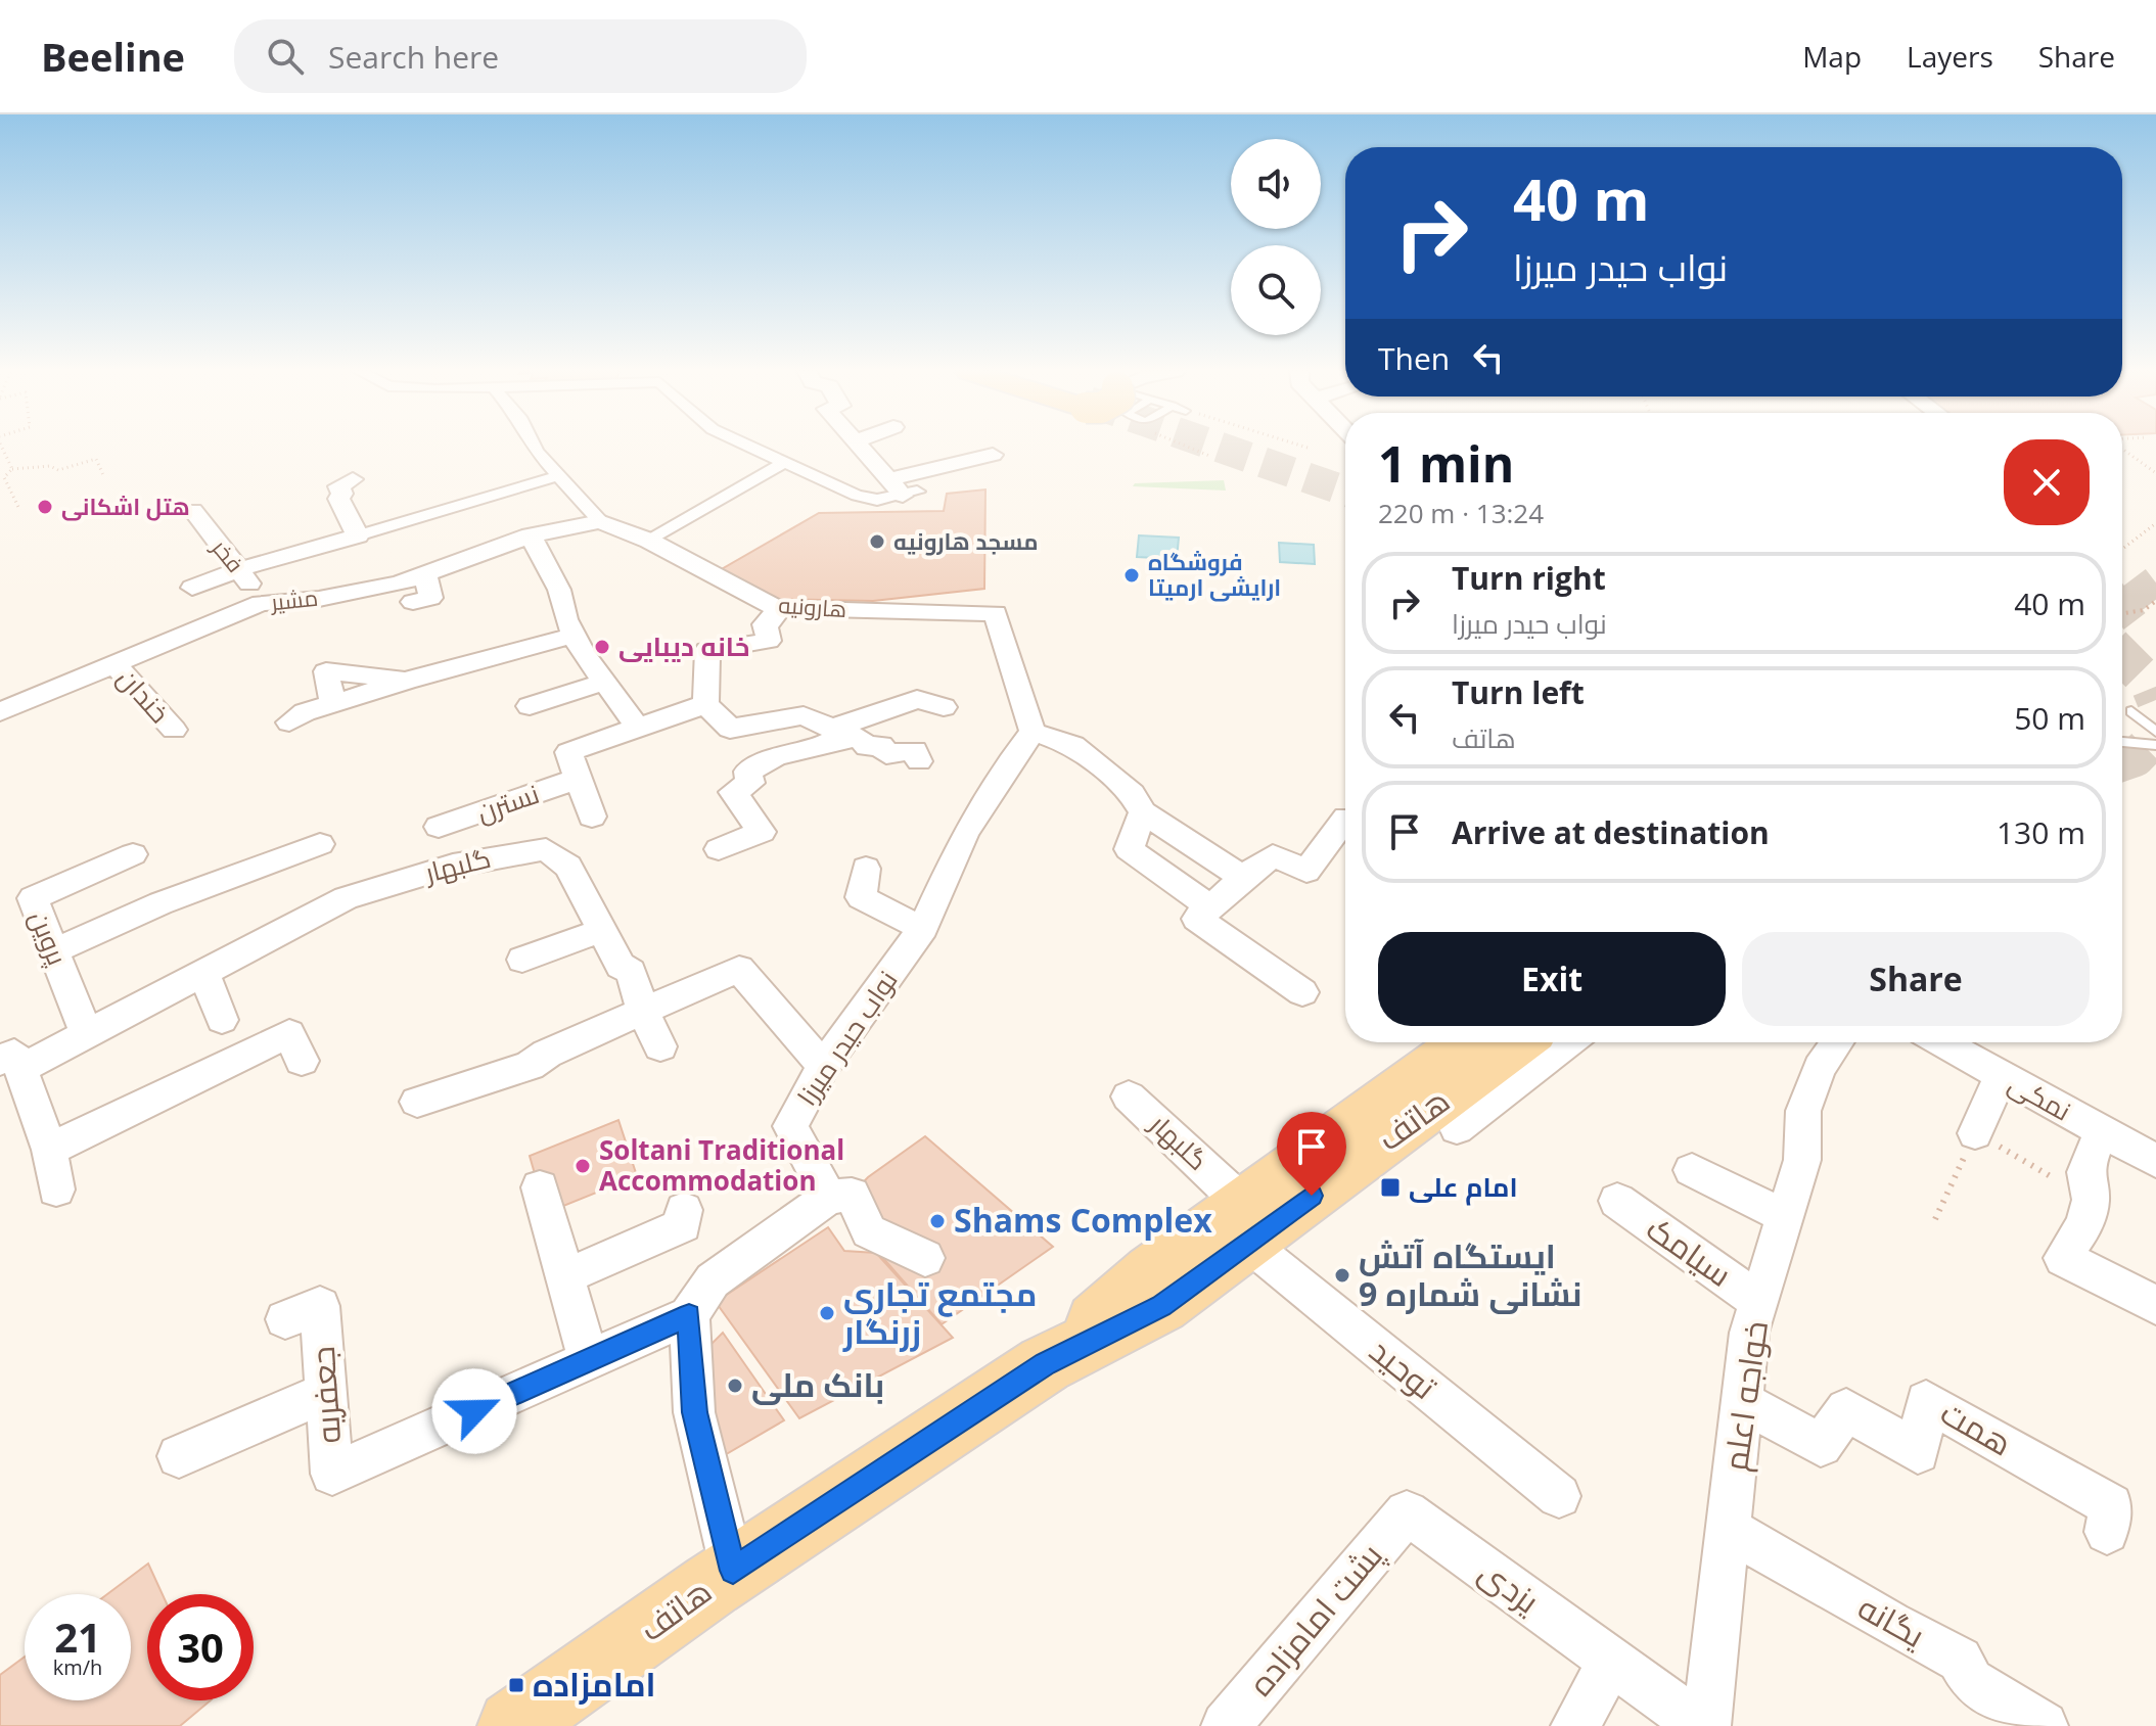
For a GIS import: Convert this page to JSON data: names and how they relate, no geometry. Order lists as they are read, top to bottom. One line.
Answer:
{"streets":{"main road":["هاتف"],"street":["فخر","مشیر","هارونیه","خندان","نسترن","گلبهار","پروین","نواب حیدر میرزا","نمکی","سیامک","توحید","جعفریه","خواجه اعلم","همت","یزدی","پشت امامزاده","یگانه"]},"crossings":[["فخر","مشیر"],["مشیر","هارونیه"],["مشیر","خندان"],["هارونیه","نواب حیدر میرزا"],["گلبهار","پروین"],["هاتف","توحید"],["سیامک","خواجه اعلم"],["خواجه اعلم","همت"],["خواجه اعلم","یزدی"],["خواجه اعلم","یگانه"],["یزدی","پشت امامزاده"]],"places":{"other":["هتل اشکانی","مسجد هارونیه","فروشگاه ارایشی ارمیتا","خانه دیبایی","Soltani Traditional Accommodation","Shams Complex","ایستگاه آتش نشانی شماره 9","مجتمع تجاری زرنگار","بانک ملی"],"transit":["امام علی","امامزاده"]},"page":{"header":"Beeline","search":"Search here","nav":["Map","Layers","Share"],"turn":["40 m","نواب حیدر میرزا"],"then":"Then","heading":["1 min","220 m · 13:24"],"list":[{"name":"Turn right","note":"نواب حیدر میرزا","value":"40 m"},{"name":"Turn left","note":"هاتف","value":"50 m"},{"name":"Arrive at destination","value":"130 m"}],"buttons":["Exit","Share"],"speed":"21 km/h","limit":"30"}}
